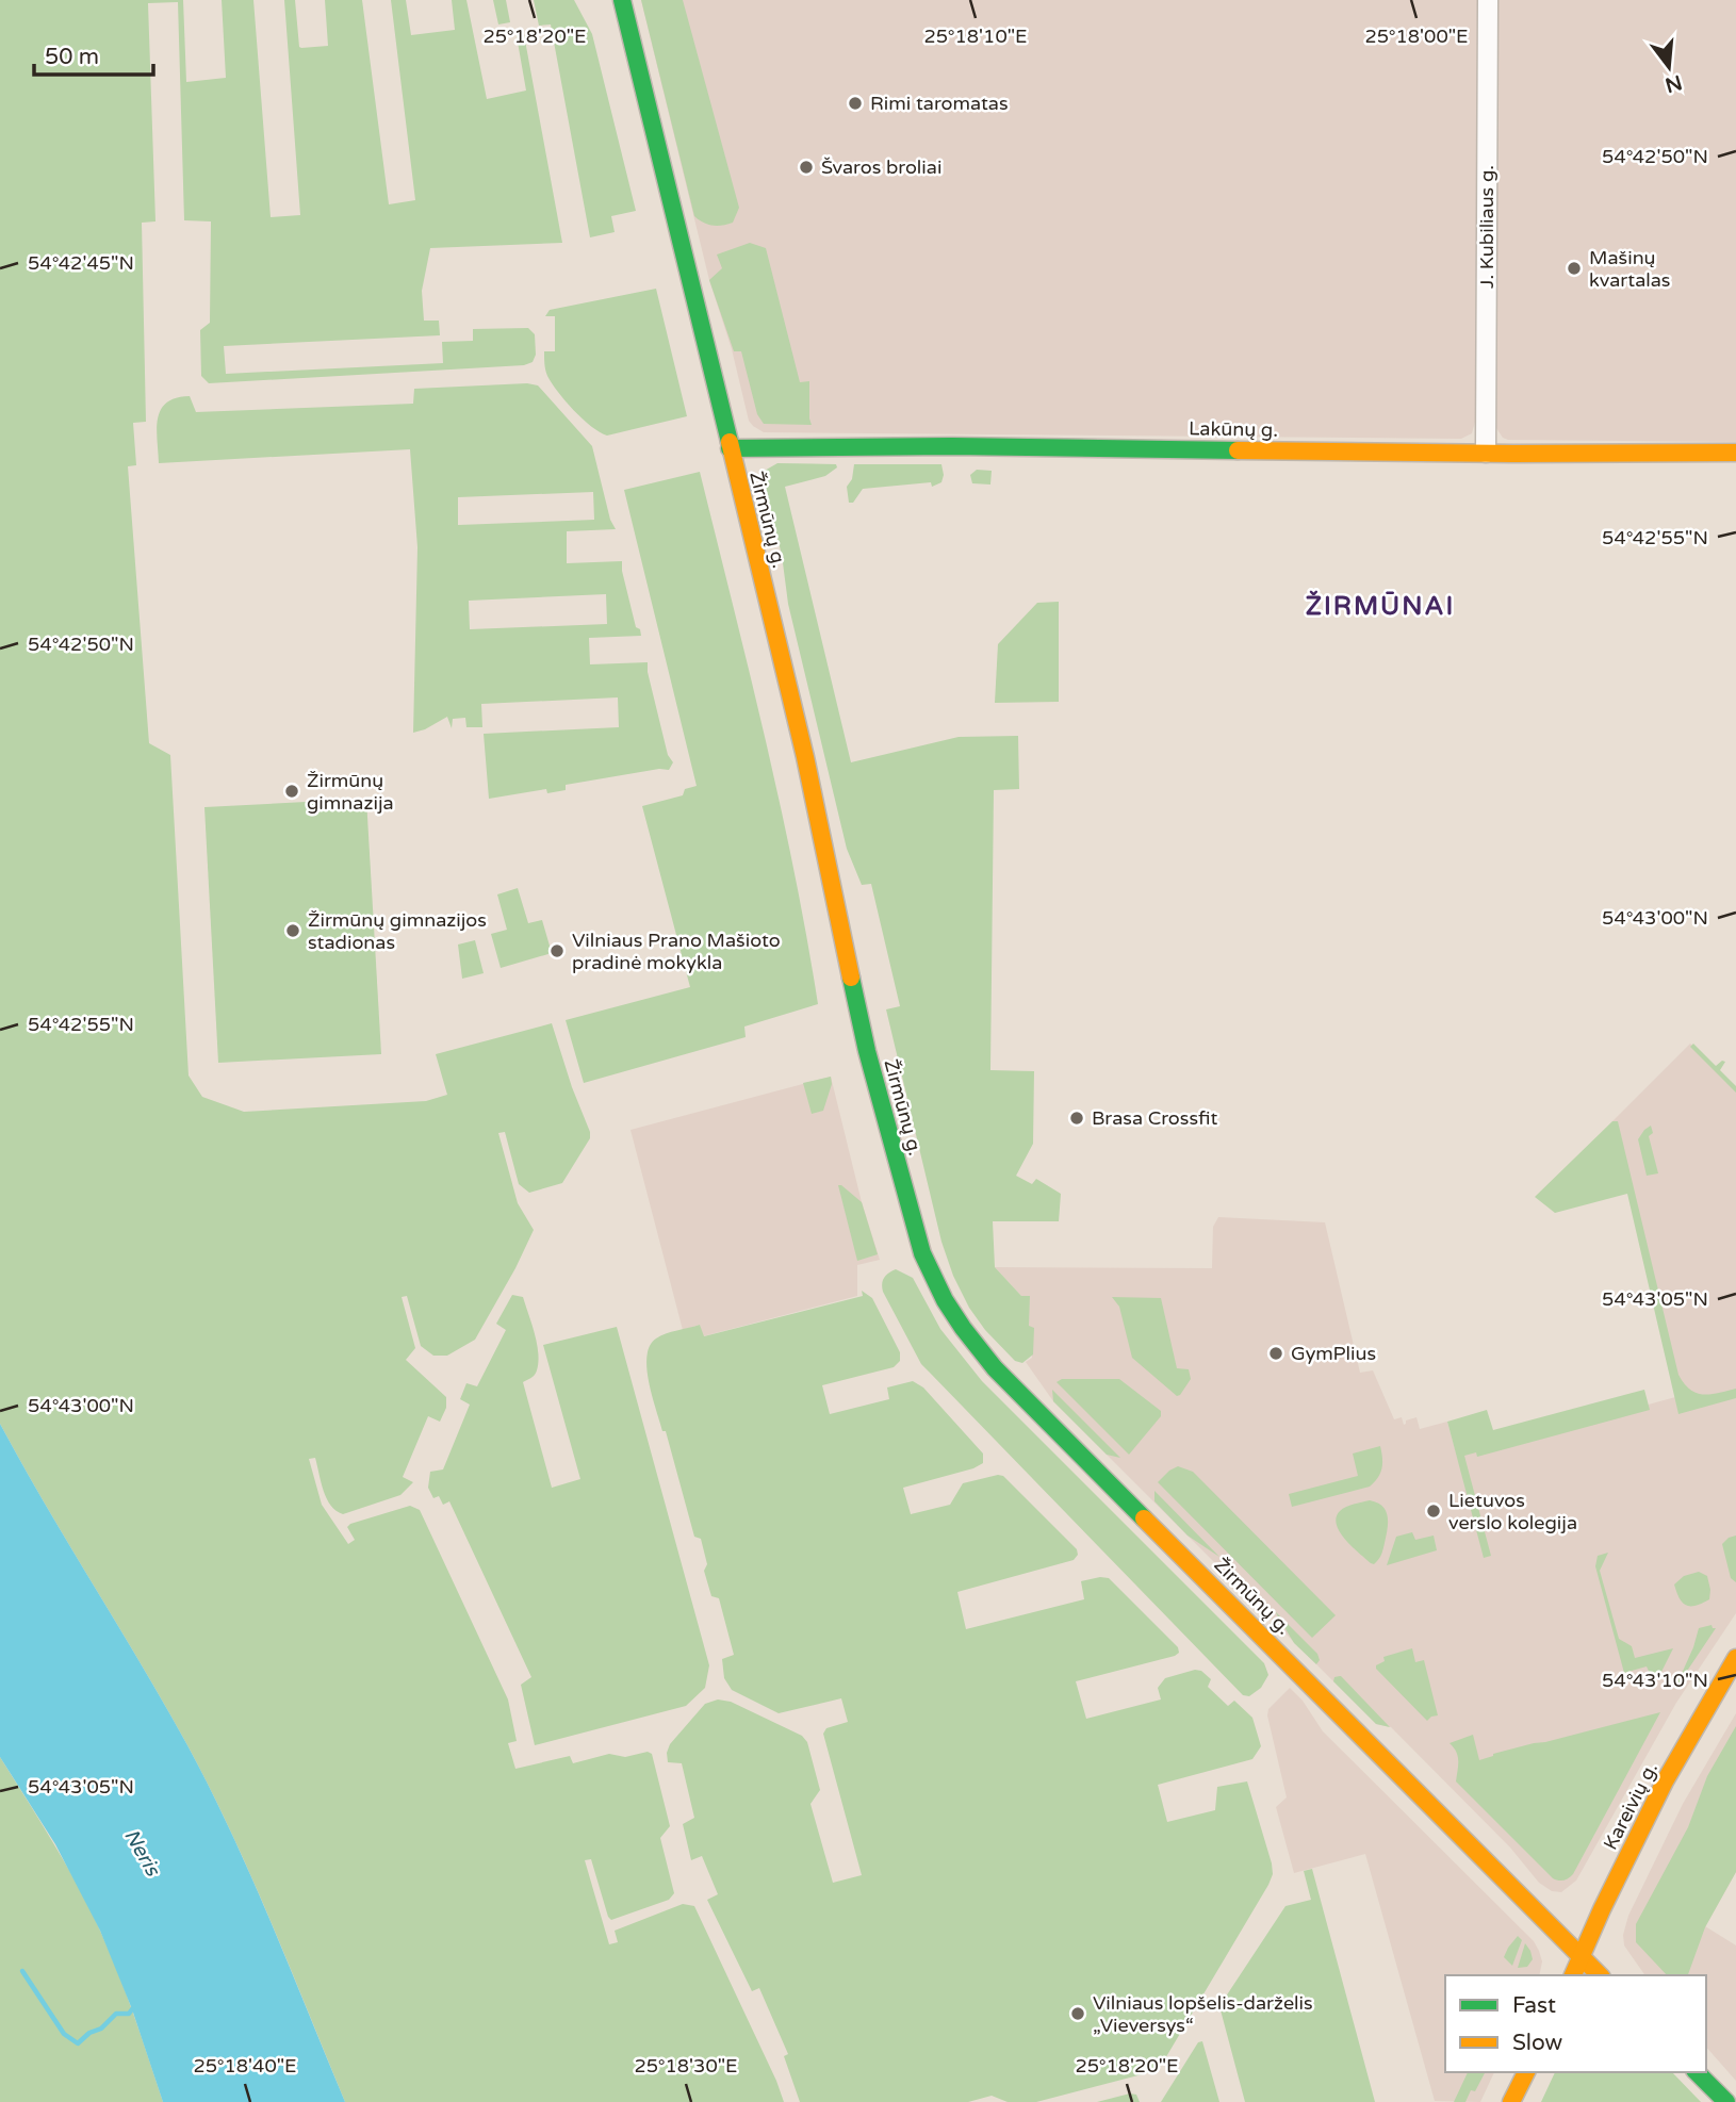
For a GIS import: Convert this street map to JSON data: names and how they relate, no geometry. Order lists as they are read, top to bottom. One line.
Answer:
{"streets":{"main road":["Lakūnų g.","Žirmūnų g.","Kareivių g."],"street":["J. Kubiliaus g."]},"crossings":[["J. Kubiliaus g.","Lakūnų g."],["Lakūnų g.","Žirmūnų g."],["Žirmūnų g.","Kareivių g."]],"districts":["ŽIRMŪNAI"],"water":["Neris"],"places":["Rimi taromatas","Švaros broliai","Mašinų kvartalas","Žirmūnų gimnazija","Žirmūnų gimnazijos stadionas","Vilniaus Prano Mašioto pradinė mokykla","Brasa Crossfit","GymPlius","Lietuvos verslo kolegija","Vilniaus lopšelis-darželis „Vieversys“"],"legend":["Fast","Slow"],"scale_bar":"50 m","north":"bottom","coordinates":["25°18'20\"E","25°18'10\"E","25°18'00\"E","54°42'50\"N","54°42'45\"N","54°42'55\"N","54°43'00\"N","54°43'05\"N","54°43'10\"N","25°18'40\"E","25°18'30\"E"]}
